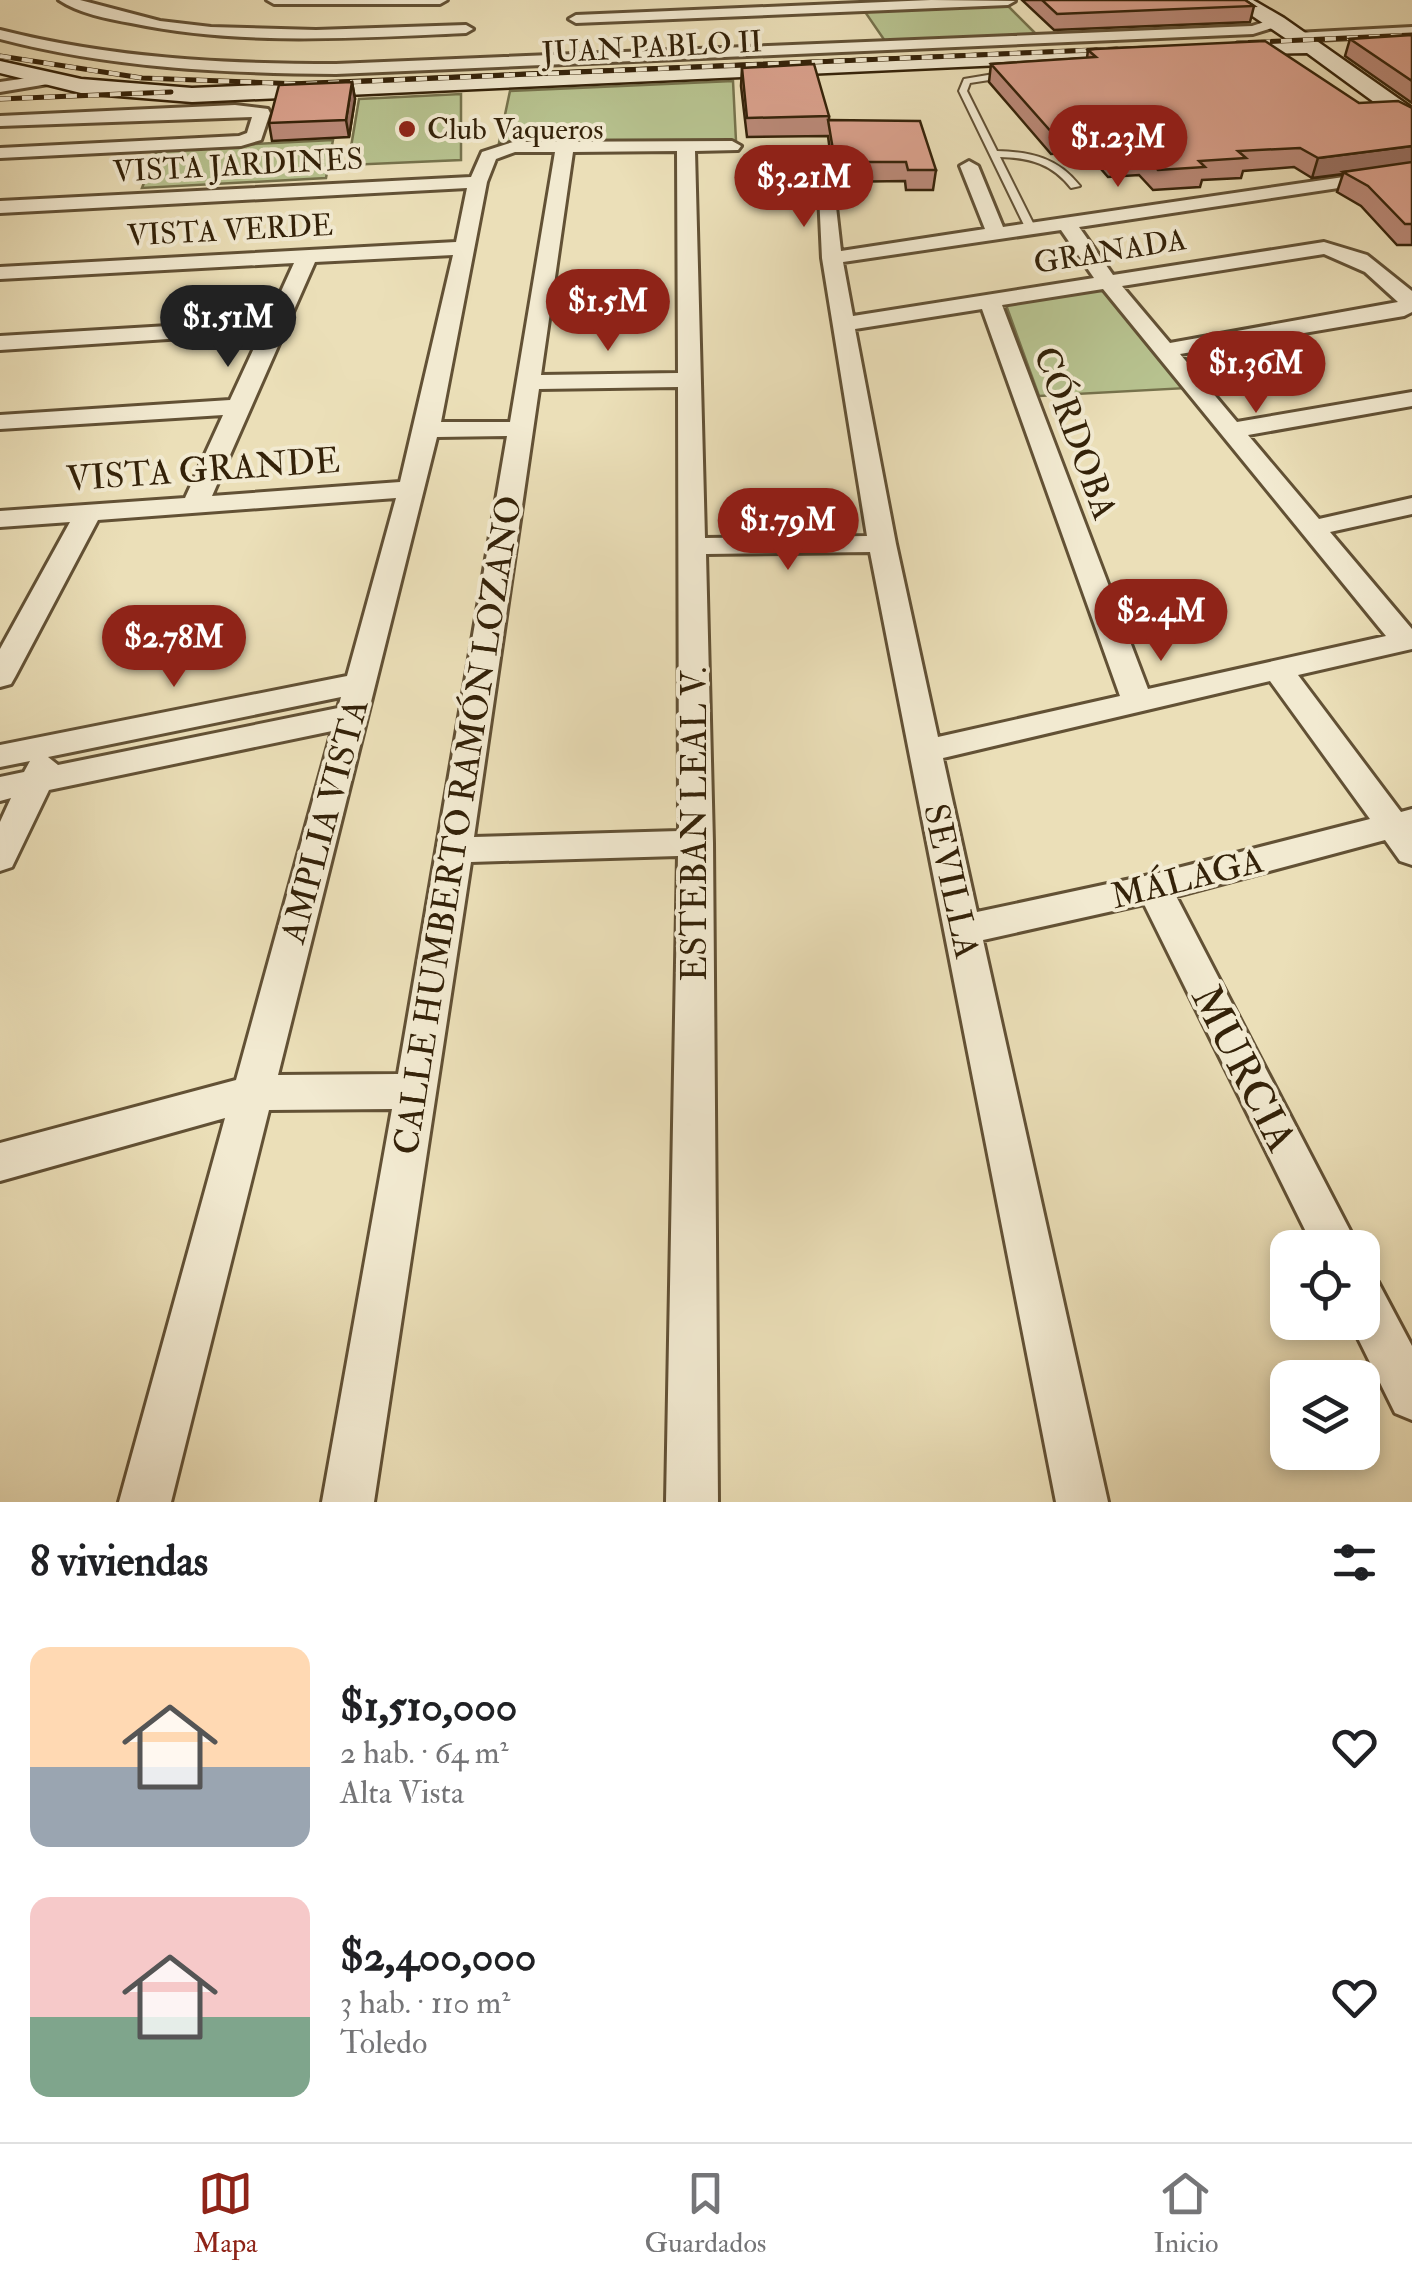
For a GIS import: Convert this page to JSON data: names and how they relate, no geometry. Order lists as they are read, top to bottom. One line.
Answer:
{"streets":{"main road":["JUAN PABLO II"],"street":["VISTA JARDINES","VISTA VERDE","GRANADA","CÓRDOBA","VISTA GRANDE","AMPLIA VISTA","ESTEBAN LEAL V.","CALLE HUMBERTO RAMÓN LOZANO","MÁLAGA","SEVILLA","MURCIA"]},"crossings":[["VISTA JARDINES","AMPLIA VISTA"],["VISTA VERDE","AMPLIA VISTA"],["GRANADA","CÓRDOBA"],["GRANADA","SEVILLA"],["VISTA GRANDE","AMPLIA VISTA"],["AMPLIA VISTA","CALLE HUMBERTO RAMÓN LOZANO"],["MÁLAGA","SEVILLA"],["MÁLAGA","MURCIA"]],"places":["Club Vaqueros"],"page":{"price":["$1.23M","$3.21M","$1.5M","$1.51M","$1.36M","$1.79M","$2.4M","$2.78M"],"heading":"8 viviendas","list":[{"name":"$1,510,000","note":"2 hab. · 64 m² · Alta Vista"},{"name":"$2,400,000","note":"3 hab. · 110 m² · Toledo"}],"tabs":["Mapa","Guardados","Inicio"]}}
